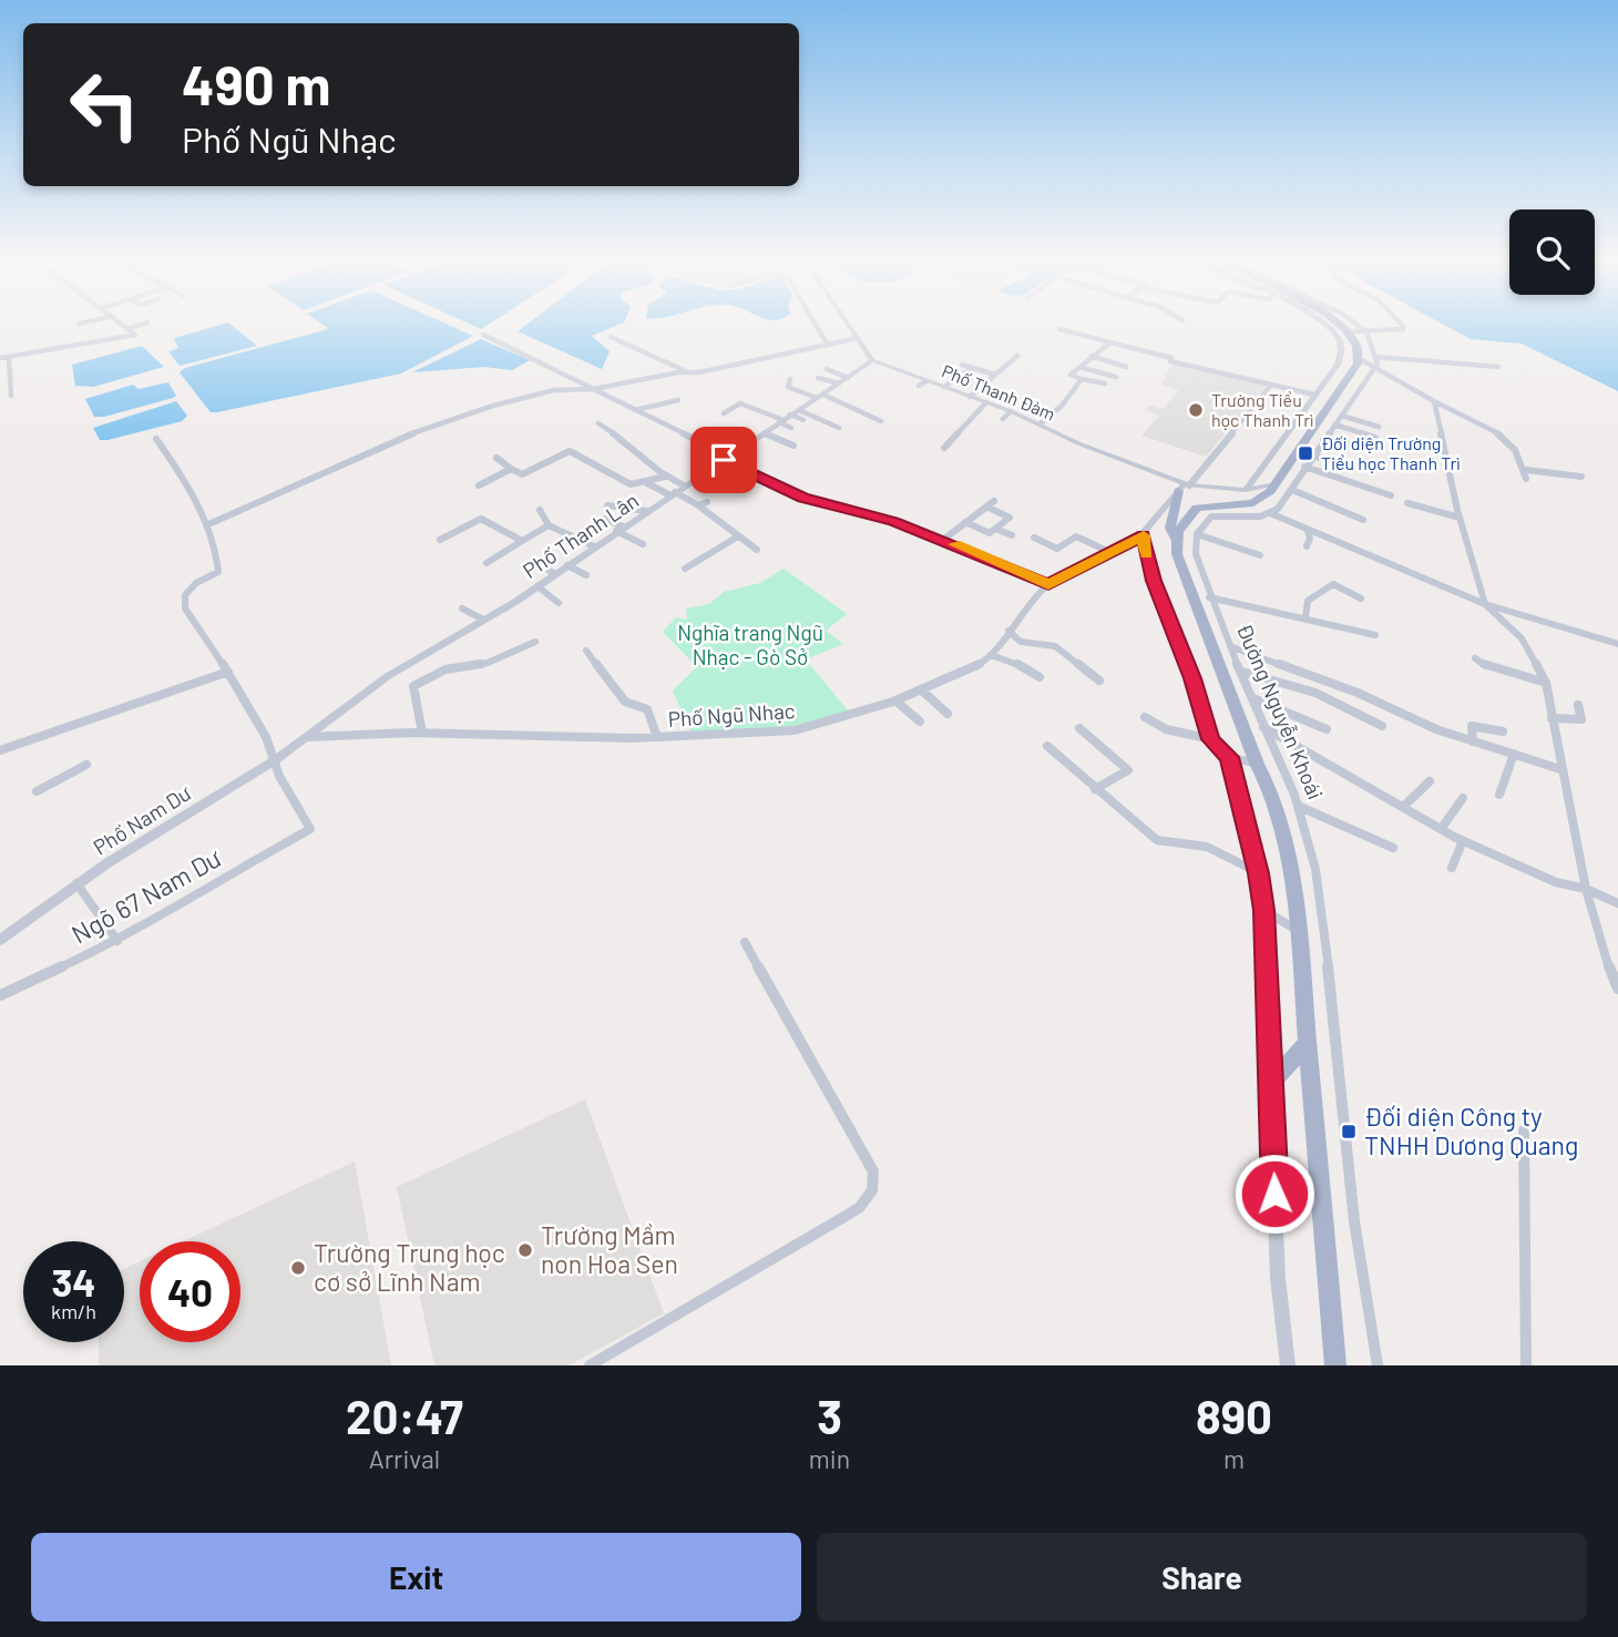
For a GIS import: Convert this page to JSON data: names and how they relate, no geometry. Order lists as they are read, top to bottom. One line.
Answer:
{"streets":{"main road":["Đường Nguyễn Khoái"],"street":["Phố Thanh Đàm","Phố Thanh Lân","Phố Ngũ Nhạc","Phố Nam Dư","Ngõ 67 Nam Dư"]},"crossings":[["Phố Thanh Đàm","Phố Thanh Lân"],["Phố Thanh Đàm","Đường Nguyễn Khoái"],["Phố Thanh Lân","Phố Ngũ Nhạc"],["Phố Thanh Lân","Phố Nam Dư"],["Phố Ngũ Nhạc","Phố Nam Dư"],["Phố Nam Dư","Ngõ 67 Nam Dư"]],"parks":["Nghĩa trang Ngũ Nhạc - Gò Sở"],"places":{"other":["Trường Tiểu học Thanh Trì","Trường Mầm non Hoa Sen","Trường Trung học cơ sở Lĩnh Nam"],"transit":["Đối diện Trường Tiểu học Thanh Trì","Đối diện Công ty TNHH Dương Quang"]},"page":{"turn":["490 m","Phố Ngũ Nhạc"],"speed":"34 km/h","limit":"40","eta":["20:47","Arrival","3","min","890","m"],"buttons":["Exit","Share"]}}
